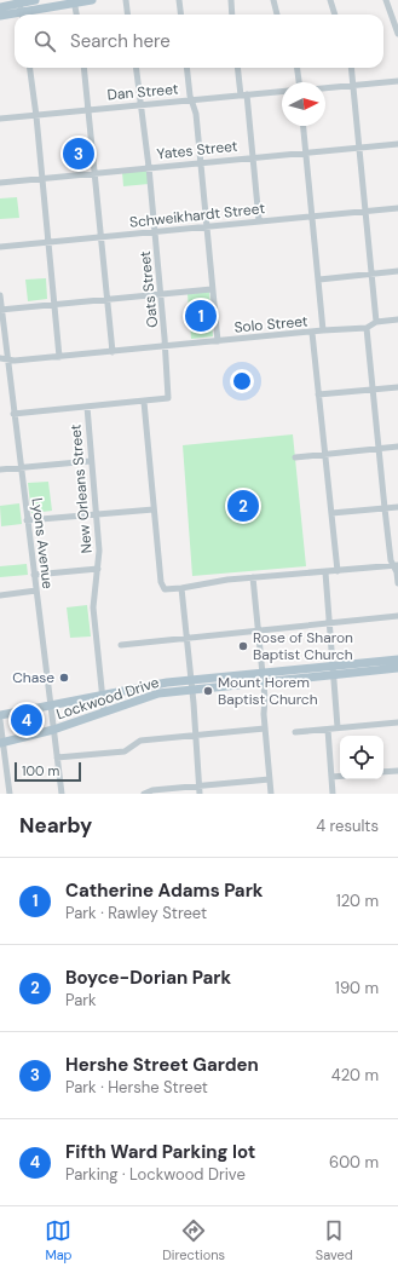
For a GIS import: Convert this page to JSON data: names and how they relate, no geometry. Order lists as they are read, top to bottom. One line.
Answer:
{"streets":{"main road":["Lockwood Drive"],"street":["Dan Street","Yates Street","Schweikhardt Street","Oats Street","Solo Street","New Orleans Street","Lyons Avenue"]},"crossings":[["Dan Street","Oats Street"],["Yates Street","Oats Street"],["Schweikhardt Street","Oats Street"],["Oats Street","Solo Street"],["Solo Street","Lyons Avenue"],["New Orleans Street","Lockwood Drive"],["Lyons Avenue","Lockwood Drive"]],"places":["Rose of Sharon Baptist Church","Chase","Mount Horem Baptist Church"],"scale_bar":"100 m","north":"right","page":{"search":"Search here","pins":["3","1","2","4"],"scale":"100 m","heading":["Nearby","4 results"],"list":[{"mark":"1","name":"Catherine Adams Park","note":"Park · Rawley Street","value":"120 m"},{"mark":"2","name":"Boyce-Dorian Park","note":"Park","value":"190 m"},{"mark":"3","name":"Hershe Street Garden","note":"Park · Hershe Street","value":"420 m"},{"mark":"4","name":"Fifth Ward Parking lot","note":"Parking · Lockwood Drive","value":"600 m"}],"nav":["Map","Directions","Saved"]}}
